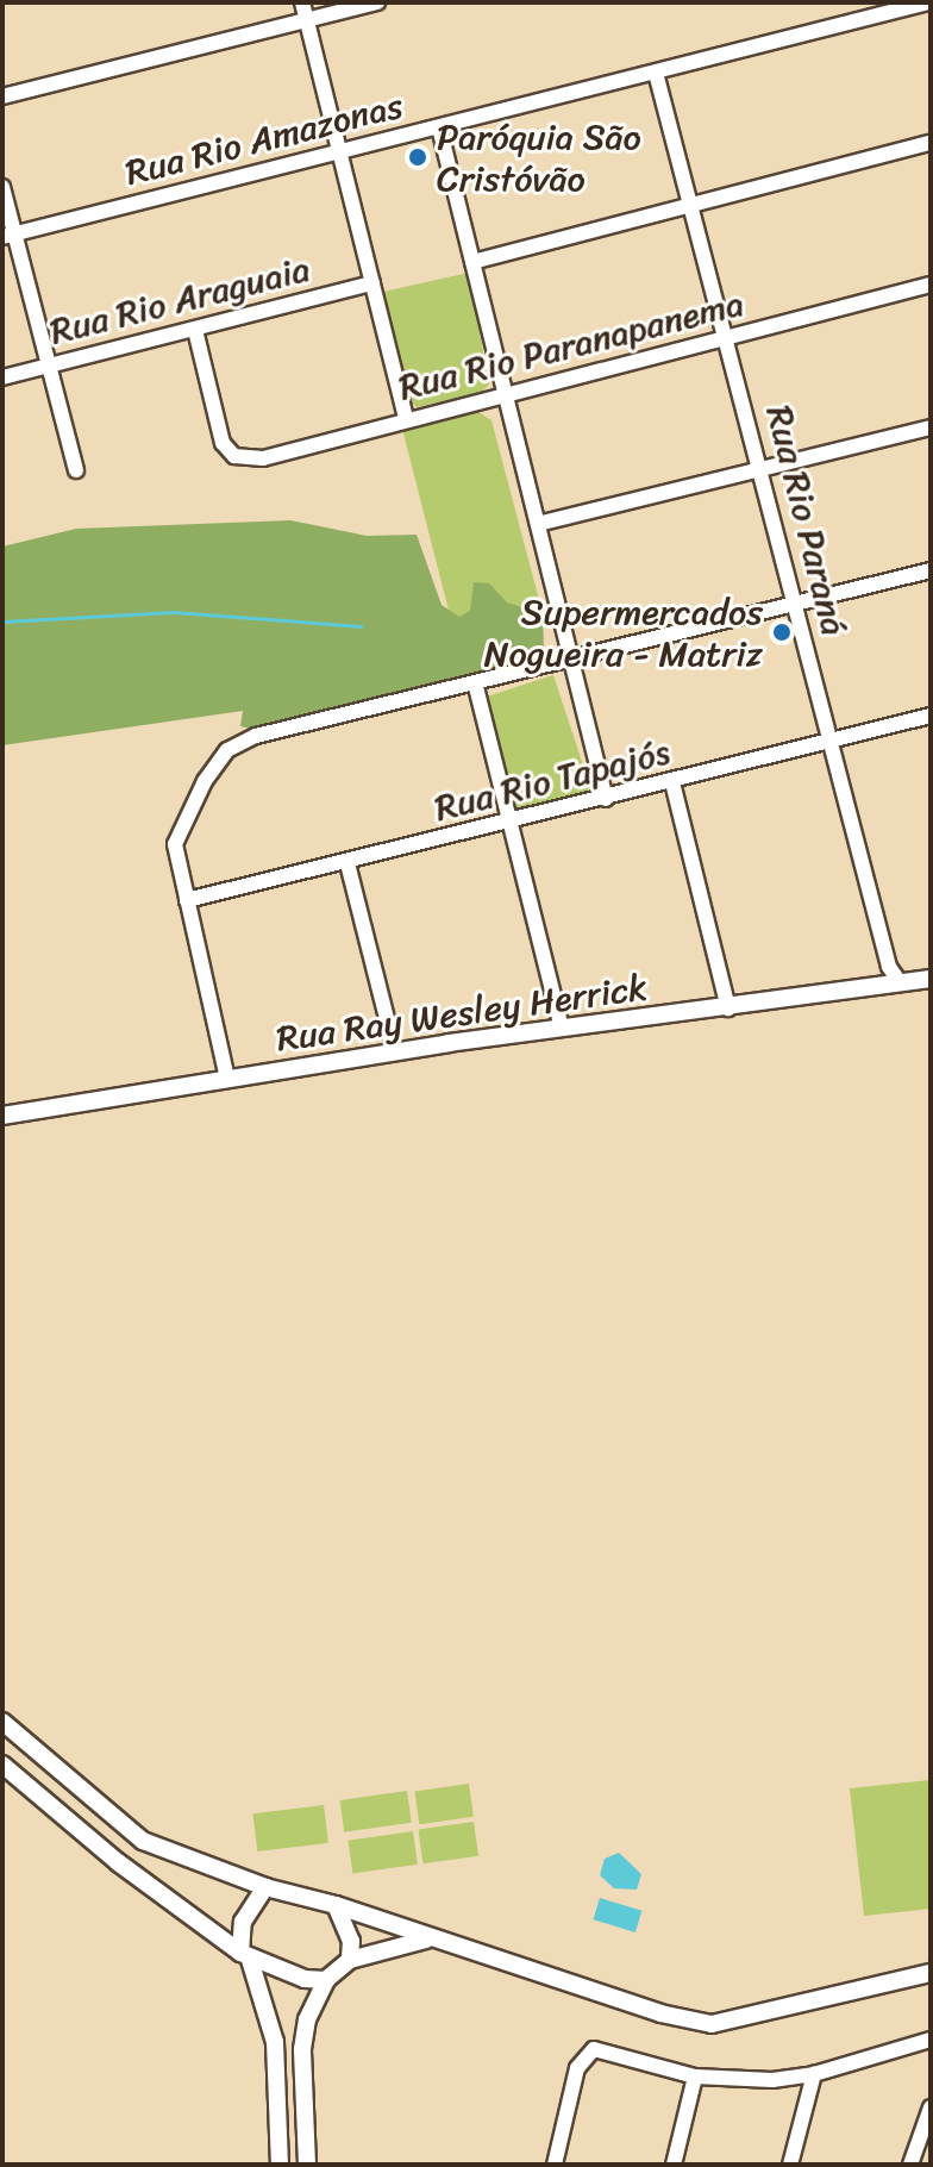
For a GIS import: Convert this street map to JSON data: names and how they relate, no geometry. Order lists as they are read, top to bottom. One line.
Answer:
{"streets":{"street":["Rua Rio Amazonas","Rua Rio Araguaia","Rua Rio Paranapanema","Rua Rio Paraná","Rua Rio Tapajós","Rua Ray Wesley Herrick"]},"crossings":[["Rua Rio Amazonas","Rua Rio Paraná"],["Rua Rio Araguaia","Rua Rio Paranapanema"],["Rua Rio Paranapanema","Rua Rio Paraná"],["Rua Rio Paraná","Rua Rio Tapajós"],["Rua Rio Paraná","Rua Ray Wesley Herrick"]],"places":["Paróquia São Cristóvão","Supermercados Nogueira - Matriz"]}
